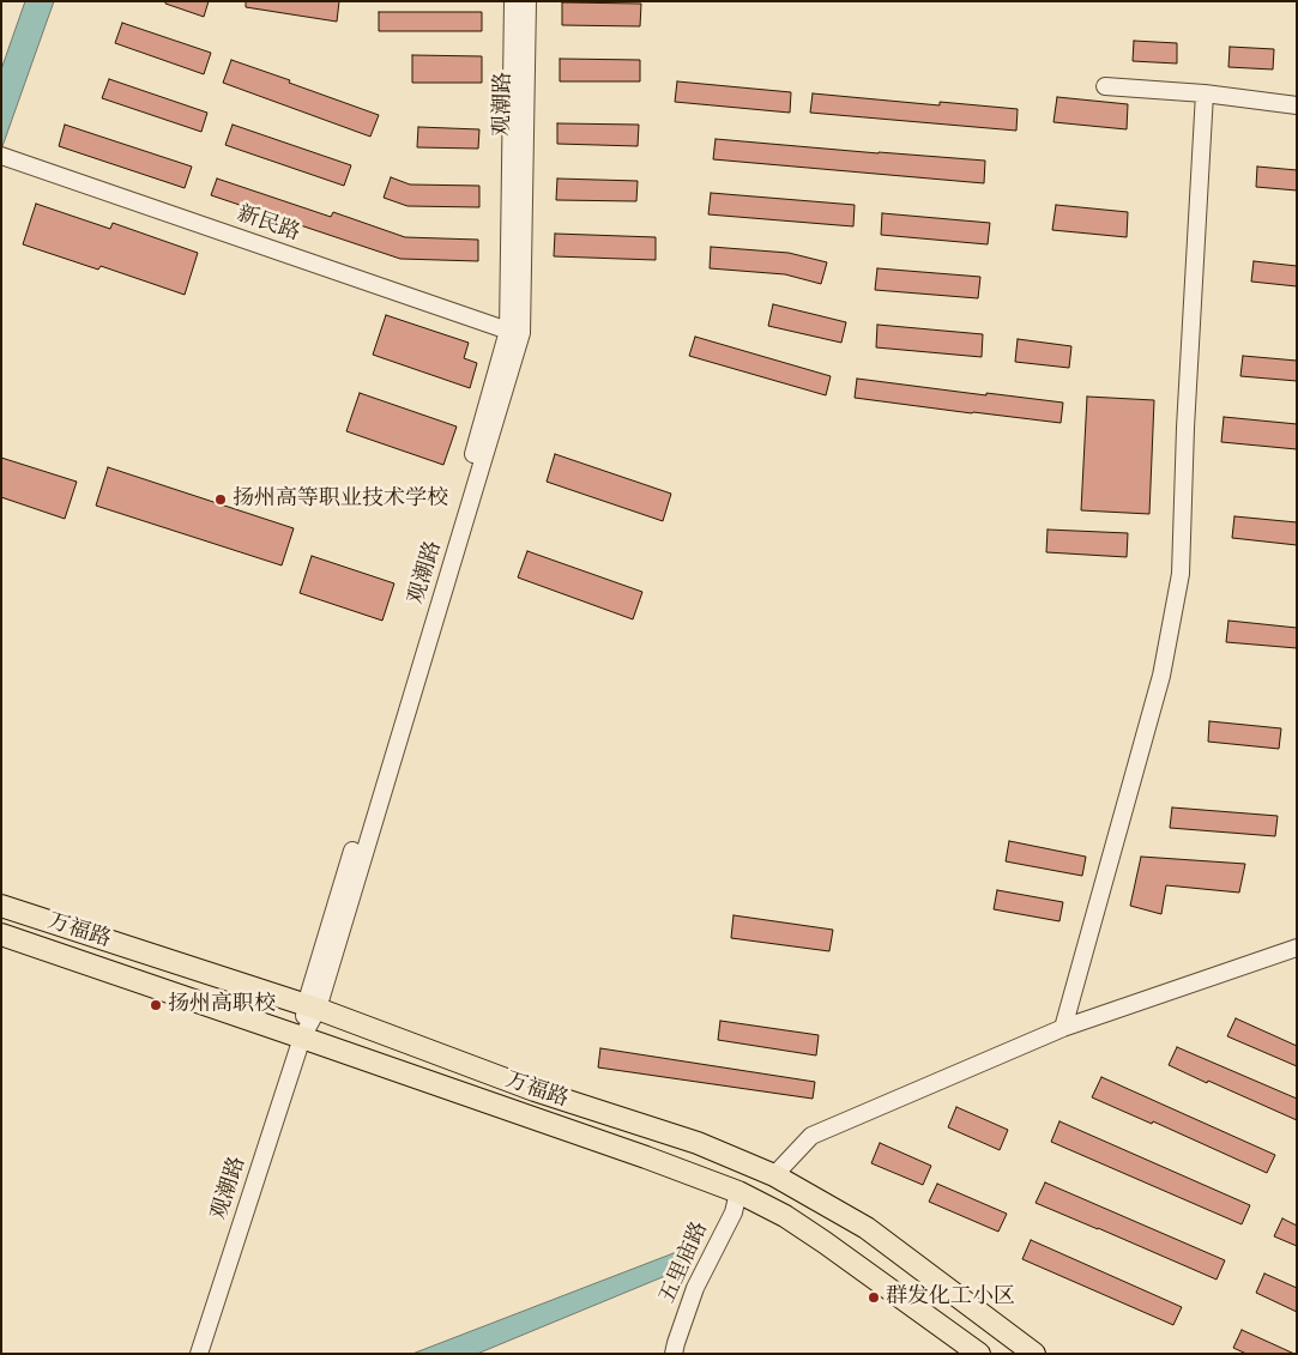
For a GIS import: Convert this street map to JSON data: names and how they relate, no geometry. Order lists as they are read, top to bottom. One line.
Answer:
{"streets":{"main road":["万福路"],"street":["观潮路","新民路","五里庙路"]},"crossings":[["观潮路","新民路"],["观潮路","万福路"],["万福路","五里庙路"]],"places":["扬州高等职业技术学校","扬州高职校","群发化工小区"]}
